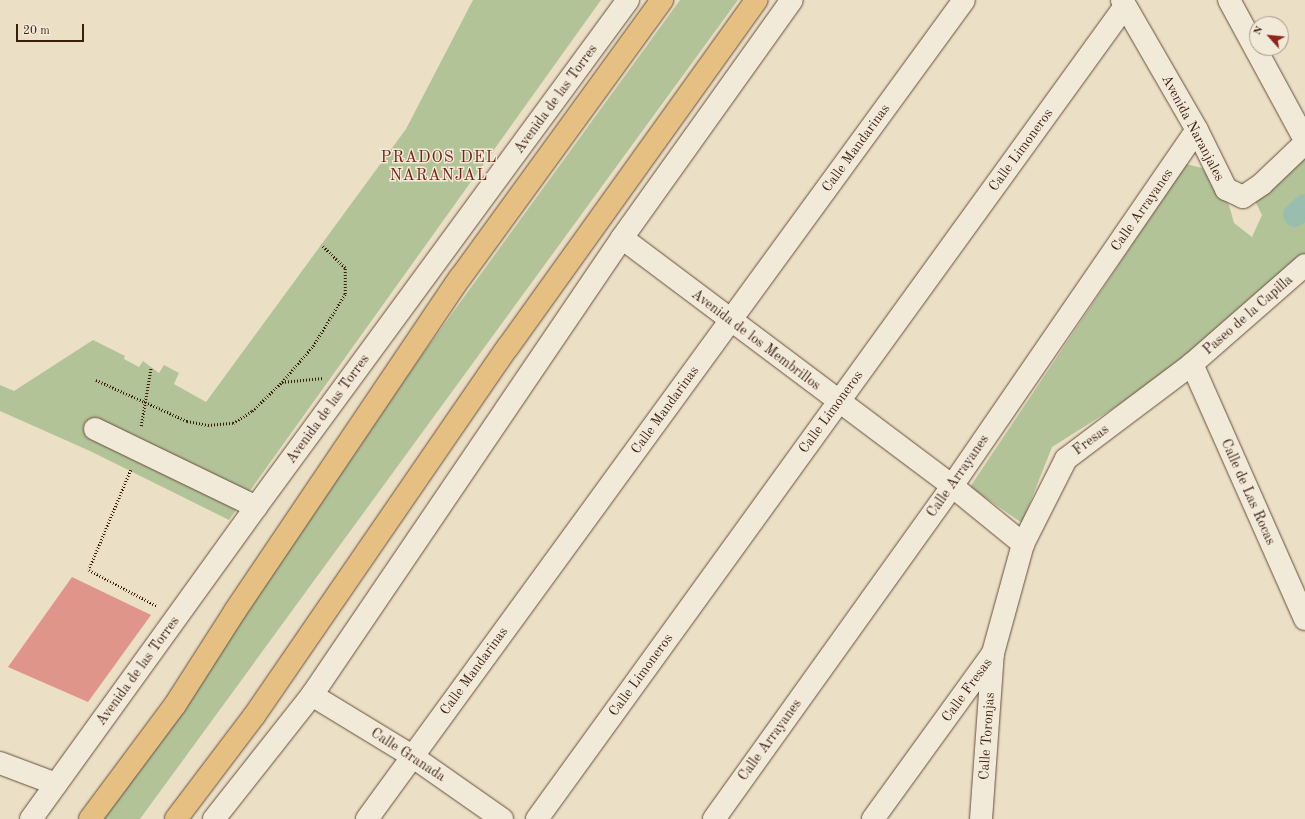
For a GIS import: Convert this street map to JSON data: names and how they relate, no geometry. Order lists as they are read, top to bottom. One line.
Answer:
{"streets":{"main road":["Avenida de las Torres"],"street":["Avenida Naranjales","Calle Mandarinas","Calle Limoneros","Calle Arrayanes","Paseo de la Capilla","Avenida de los Membrillos","Fresas","Calle de Las Rocas","Calle Fresas","Calle Toronjas","Calle Granada"]},"crossings":[["Avenida Naranjales","Calle Limoneros"],["Avenida Naranjales","Calle Arrayanes"],["Calle Mandarinas","Avenida de los Membrillos"],["Calle Mandarinas","Calle Granada"],["Calle Limoneros","Avenida de los Membrillos"],["Calle Arrayanes","Avenida de los Membrillos"],["Paseo de la Capilla","Fresas"],["Paseo de la Capilla","Calle de Las Rocas"],["Avenida de los Membrillos","Fresas"],["Avenida de los Membrillos","Calle Fresas"],["Fresas","Calle de Las Rocas"],["Fresas","Calle Fresas"],["Calle Fresas","Calle Toronjas"]],"districts":["PRADOS DEL NARANJAL"],"scale_bar":"20 m","north":"top left"}
